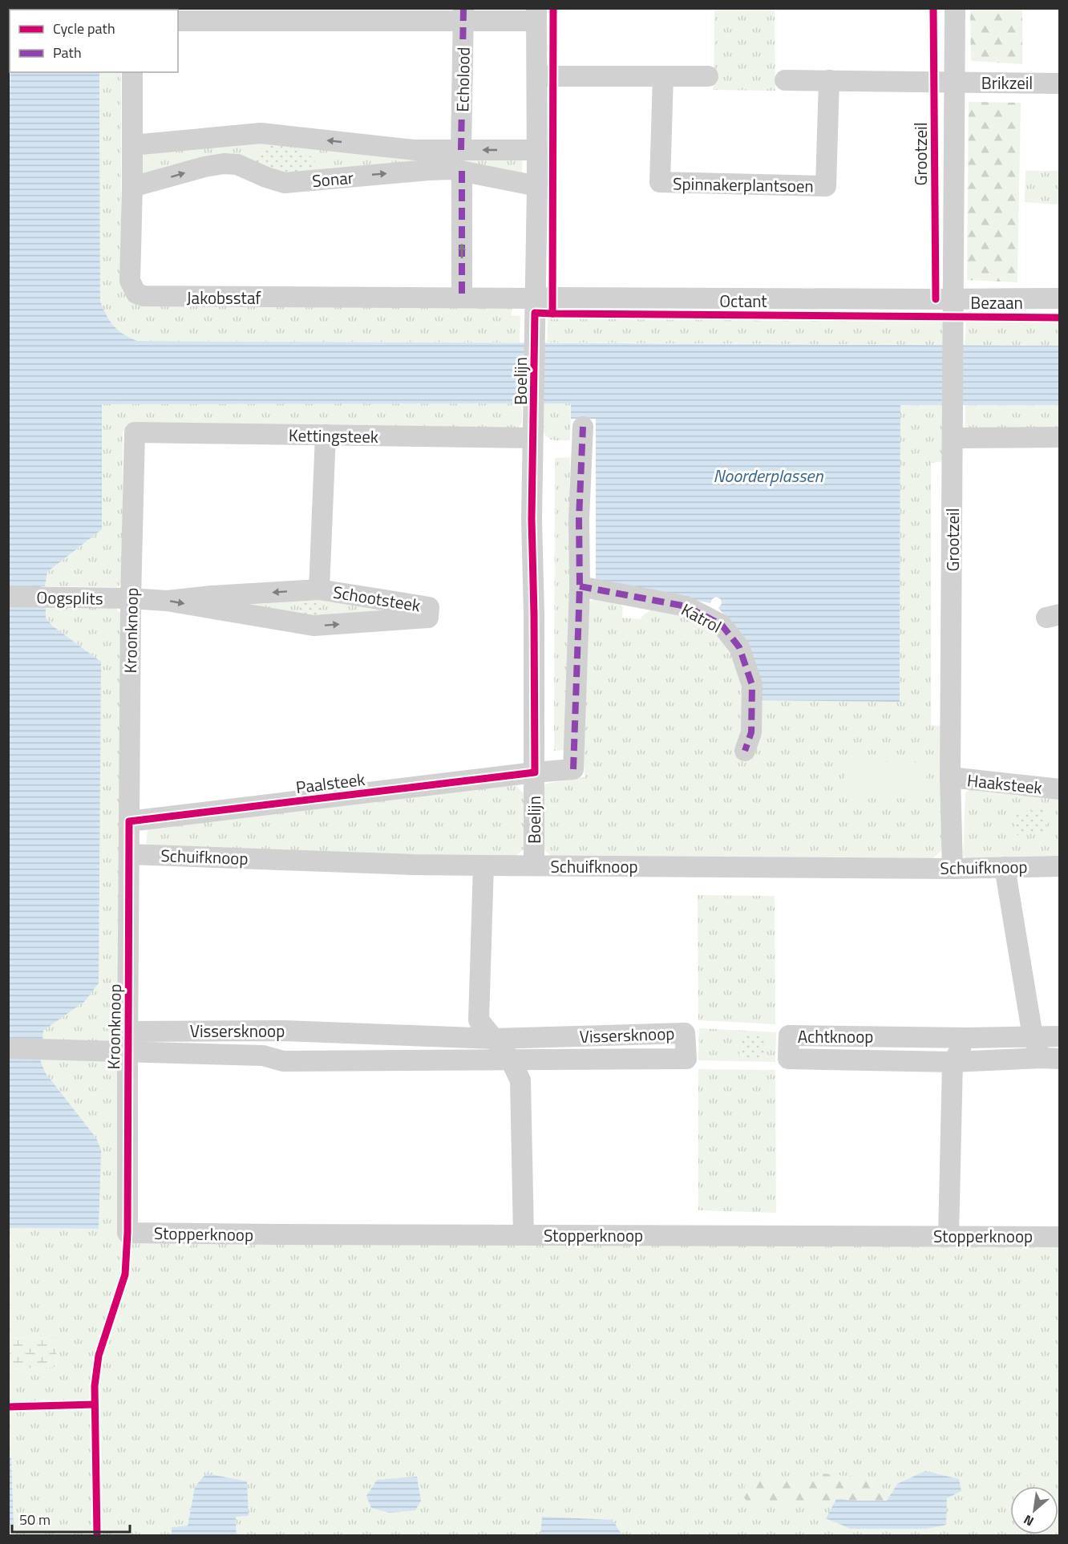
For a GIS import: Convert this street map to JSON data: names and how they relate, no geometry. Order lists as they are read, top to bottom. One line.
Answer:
{"streets":{"street":["Echolood","Brikzeil","Grootzeil","Sonar","Spinnakerplantsoen","Jakobsstaf","Octant","Bezaan","Boelijn","Kettingsteek","Oogsplits","Schootsteek","Katrol","Kroonknoop","Paalsteek","Haaksteek","Schuifknoop","Vissersknoop","Achtknoop","Stopperknoop"]},"crossings":[["Echolood","Sonar"],["Brikzeil","Grootzeil"],["Grootzeil","Octant"],["Grootzeil","Bezaan"],["Grootzeil","Haaksteek"],["Grootzeil","Schuifknoop"],["Sonar","Jakobsstaf"],["Sonar","Boelijn"],["Jakobsstaf","Octant"],["Jakobsstaf","Boelijn"],["Octant","Bezaan"],["Octant","Boelijn"],["Boelijn","Kettingsteek"],["Boelijn","Paalsteek"],["Boelijn","Schuifknoop"],["Kettingsteek","Kroonknoop"],["Oogsplits","Schootsteek"],["Oogsplits","Kroonknoop"],["Schootsteek","Kroonknoop"],["Kroonknoop","Paalsteek"],["Kroonknoop","Schuifknoop"],["Kroonknoop","Vissersknoop"],["Kroonknoop","Stopperknoop"]],"water":["Noorderplassen"],"legend":["Cycle path","Path"],"scale_bar":"50 m","north":"bottom left"}
